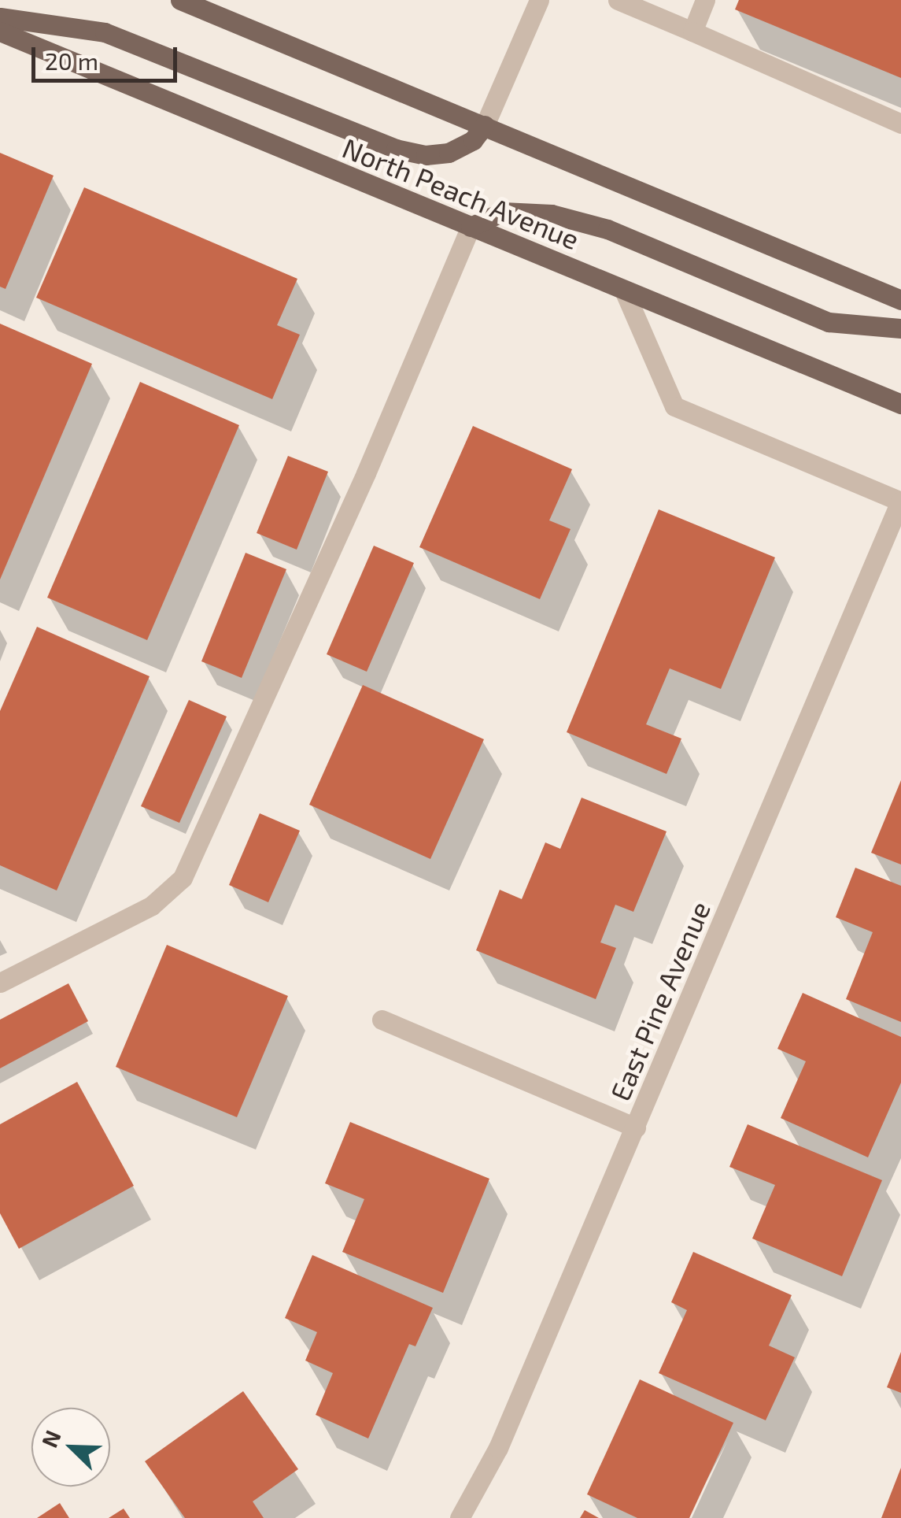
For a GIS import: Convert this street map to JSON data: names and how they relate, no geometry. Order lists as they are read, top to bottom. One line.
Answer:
{"streets":{"main road":["North Peach Avenue"],"street":["East Pine Avenue"]},"scale_bar":"20 m","north":"top left"}
